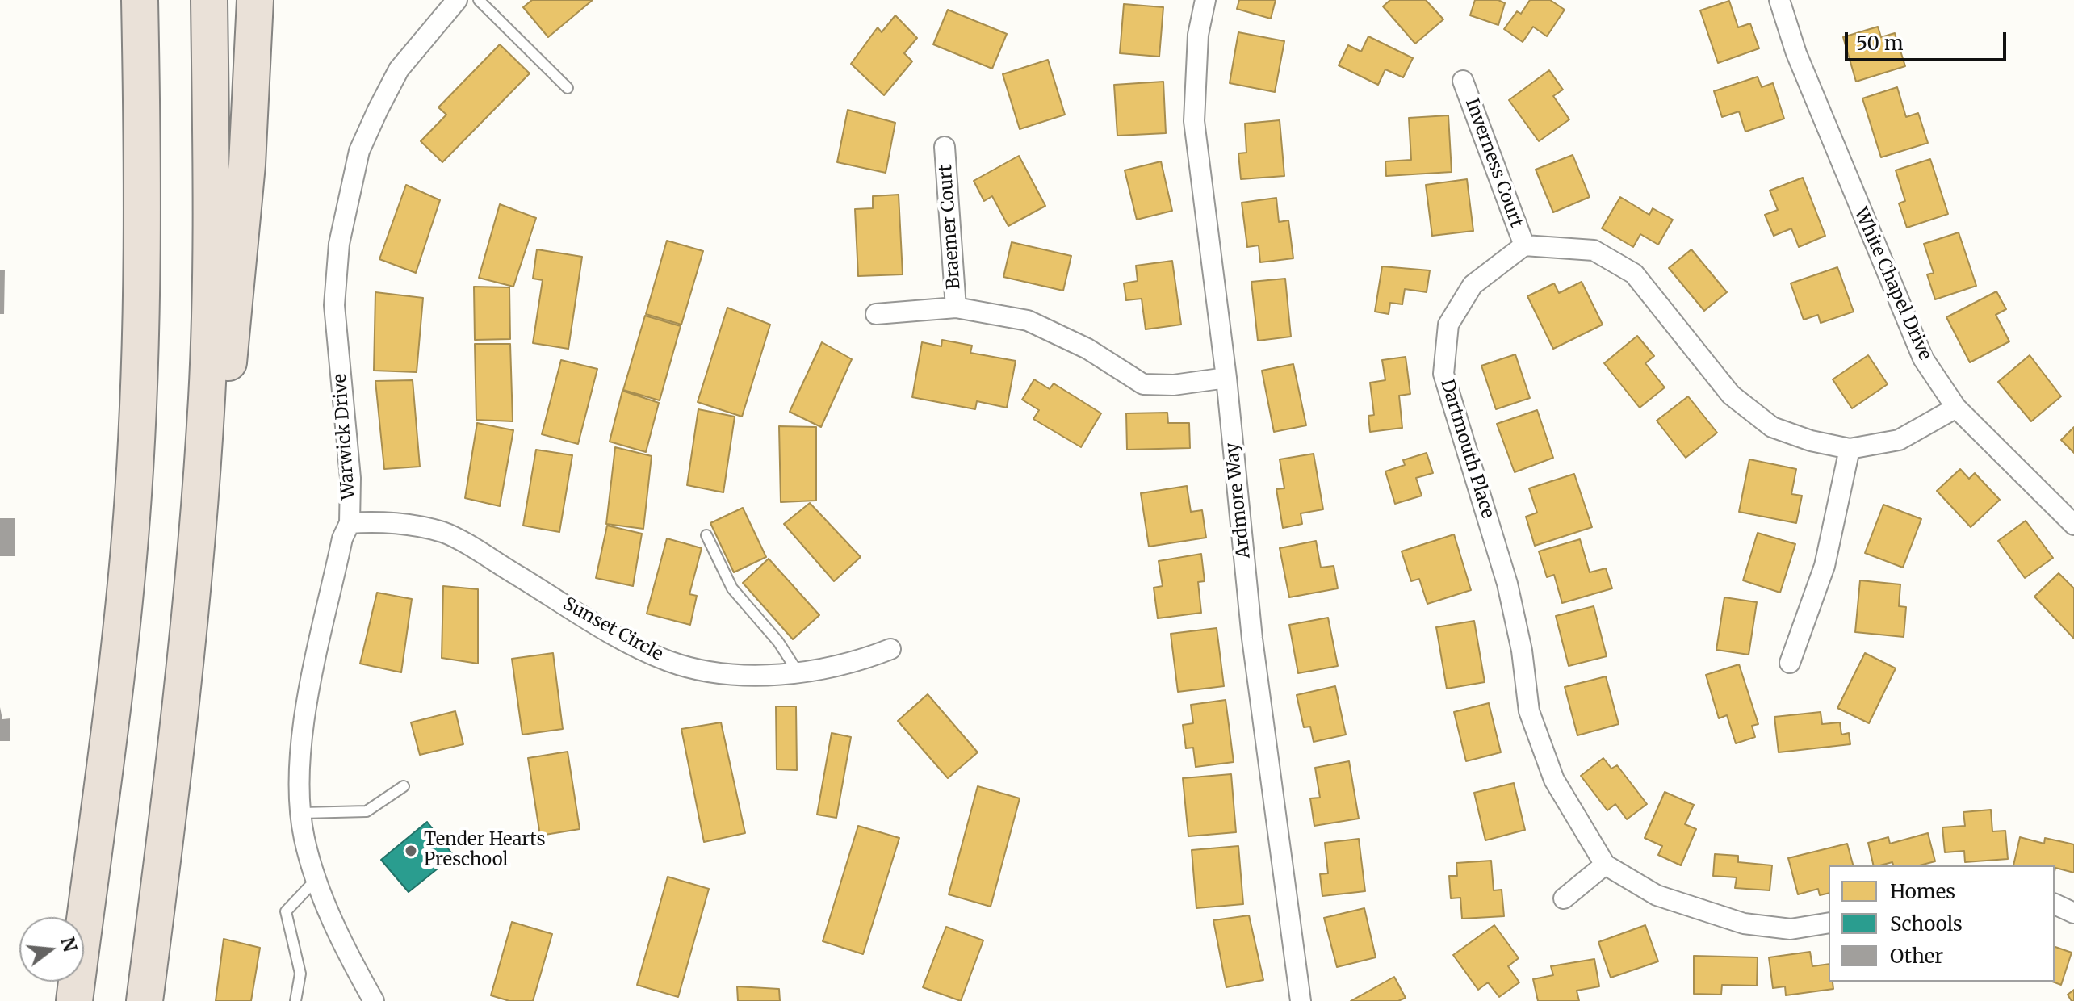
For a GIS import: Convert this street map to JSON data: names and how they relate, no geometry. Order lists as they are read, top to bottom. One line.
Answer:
{"streets":{"street":["Inverness Court","Braemer Court","White Chapel Drive","Warwick Drive","Dartmouth Place","Ardmore Way","Sunset Circle"]},"crossings":[["Inverness Court","Dartmouth Place"],["Warwick Drive","Sunset Circle"]],"places":["Tender Hearts Preschool"],"legend":["Homes","Schools","Other"],"scale_bar":"50 m","north":"right"}
